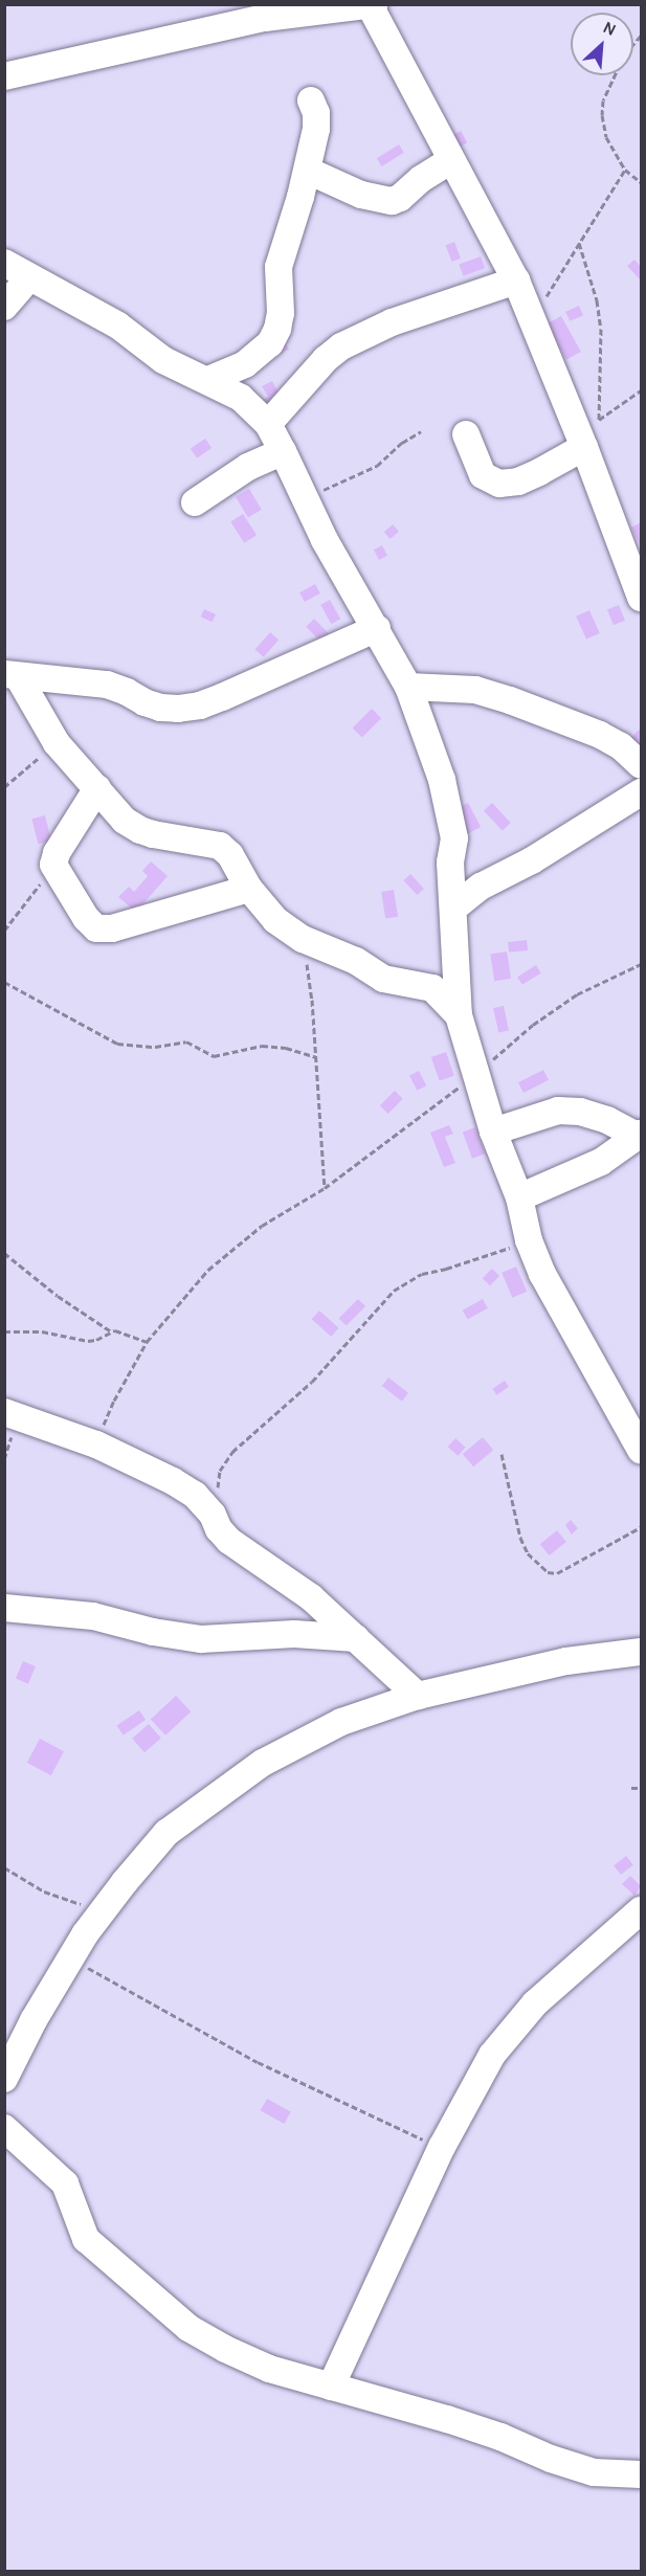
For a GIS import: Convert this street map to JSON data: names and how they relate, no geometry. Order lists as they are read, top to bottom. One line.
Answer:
{"north":"top right"}
